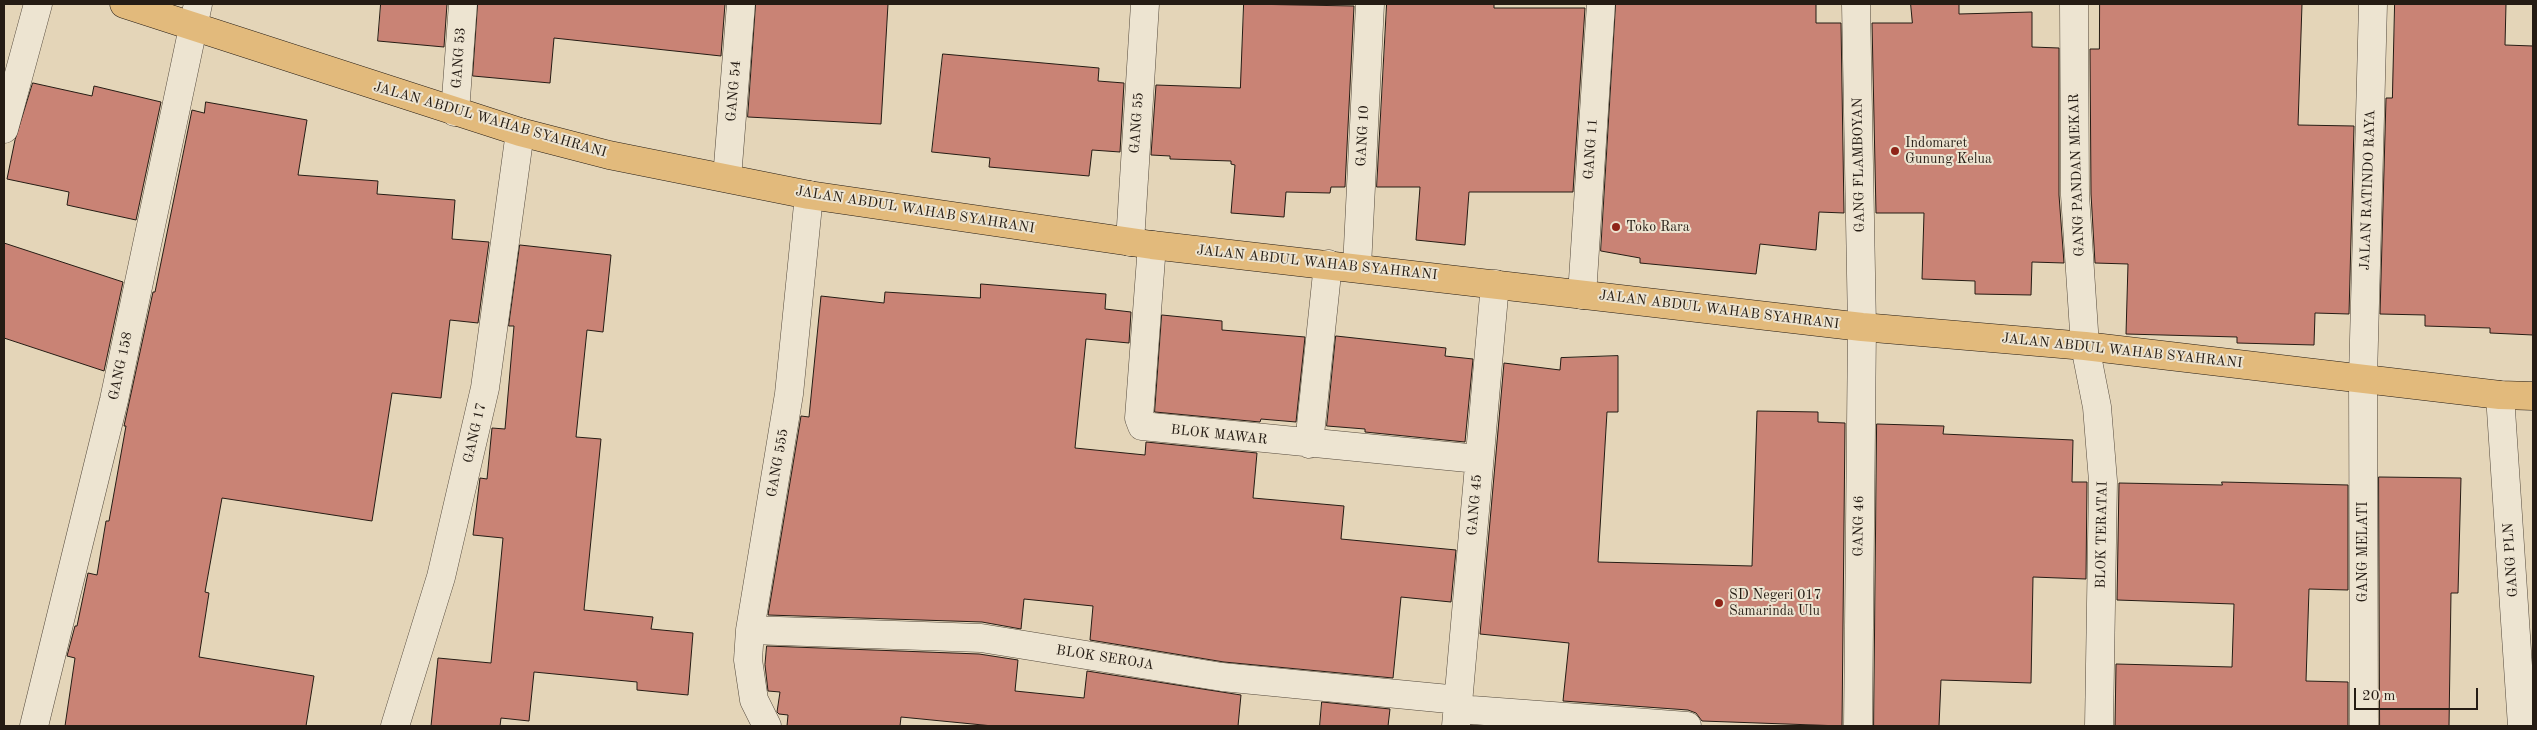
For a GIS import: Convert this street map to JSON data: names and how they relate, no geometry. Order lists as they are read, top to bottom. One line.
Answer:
{"streets":{"highway":["JALAN ABDUL WAHAB SYAHRANI"],"street":["GANG 53","GANG 54","GANG 55","GANG 10","GANG 11","GANG FLAMBOYAN","GANG PANDAN MEKAR","JALAN RATINDO RAYA","GANG 158","GANG 17","BLOK MAWAR","GANG 555","GANG 45","GANG 46","BLOK TERATAI","GANG MELATI","GANG PLN","BLOK SEROJA"]},"crossings":[["GANG 53","JALAN ABDUL WAHAB SYAHRANI"],["GANG 54","JALAN ABDUL WAHAB SYAHRANI"],["JALAN ABDUL WAHAB SYAHRANI","GANG 55"],["JALAN ABDUL WAHAB SYAHRANI","GANG 10"],["JALAN ABDUL WAHAB SYAHRANI","GANG 11"],["JALAN ABDUL WAHAB SYAHRANI","GANG FLAMBOYAN"],["JALAN ABDUL WAHAB SYAHRANI","GANG PANDAN MEKAR"],["JALAN ABDUL WAHAB SYAHRANI","JALAN RATINDO RAYA"],["JALAN ABDUL WAHAB SYAHRANI","GANG 158"],["JALAN ABDUL WAHAB SYAHRANI","GANG 17"],["JALAN ABDUL WAHAB SYAHRANI","BLOK MAWAR"],["JALAN ABDUL WAHAB SYAHRANI","GANG 555"],["JALAN ABDUL WAHAB SYAHRANI","GANG 45"],["JALAN ABDUL WAHAB SYAHRANI","GANG 46"],["JALAN ABDUL WAHAB SYAHRANI","BLOK TERATAI"],["JALAN ABDUL WAHAB SYAHRANI","GANG MELATI"],["JALAN ABDUL WAHAB SYAHRANI","GANG PLN"],["GANG 55","BLOK MAWAR"],["GANG FLAMBOYAN","GANG 46"],["GANG PANDAN MEKAR","BLOK TERATAI"],["JALAN RATINDO RAYA","GANG MELATI"],["BLOK MAWAR","GANG 45"],["GANG 555","BLOK SEROJA"],["GANG 45","BLOK SEROJA"]],"places":["Indomaret Gunung Kelua","Toko Rara","SD Negeri 017 Samarinda Ulu"],"scale_bar":"20 m"}
